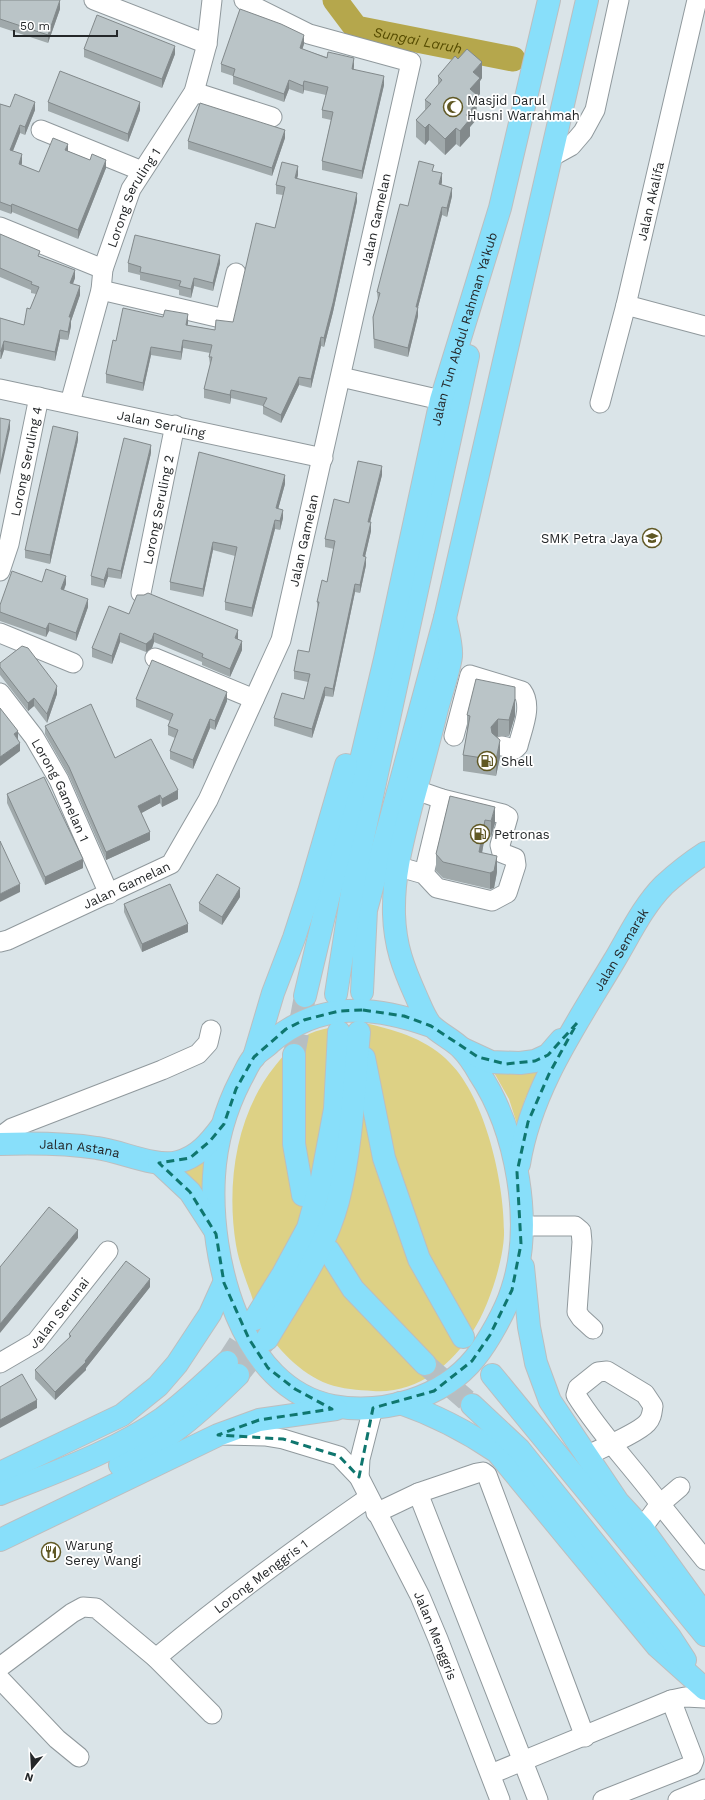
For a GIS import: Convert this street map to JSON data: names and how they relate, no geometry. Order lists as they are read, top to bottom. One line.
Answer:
{"streets":{"main road":["Jalan Tun Abdul Rahman Ya'kub","Jalan Semarak","Jalan Astana"],"street":["Lorong Seruling 1","Jalan Akalifa","Jalan Gamelan","Jalan Seruling","Lorong Seruling 4","Lorong Seruling 2","Lorong Gamelan 1","Jalan Serunai","Lorong Menggris 1","Jalan Menggris"]},"crossings":[["Lorong Seruling 1","Jalan Seruling"],["Jalan Gamelan","Jalan Seruling"],["Jalan Gamelan","Lorong Gamelan 1"],["Jalan Seruling","Lorong Seruling 4"],["Jalan Seruling","Lorong Seruling 2"],["Lorong Menggris 1","Jalan Menggris"]],"water":["Sungai Laruh"],"places":{"mosque":["Masjid Darul Husni Warrahmah"],"school or university":["SMK Petra Jaya"],"fuel station":["Shell","Petronas"],"restaurant":["Warung Serey Wangi"]},"scale_bar":"50 m","north":"bottom"}
